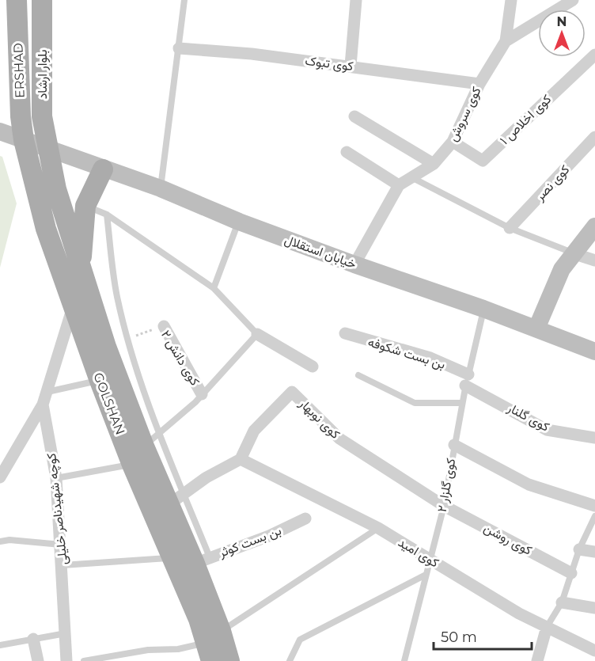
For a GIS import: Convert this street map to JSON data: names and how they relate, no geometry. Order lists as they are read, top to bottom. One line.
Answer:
{"streets":{"main road":["ERSHAD","بلوار ارشاد","خیابان استقلال","GOLSHAN"],"street":["کوی تبوک","کوی سروش","کوی اخلاص ۱","کوی نصر","بن بست شکوفه","کوی دانش ۲","کوی گلنار","کوی نوبهار","کوچه شهیدناصر خلیلی","کوی روشن","بن بست کوثر","کوی امید"],"lane":["کوی گلزار ۲"]},"crossings":[["کوی تبوک","کوی سروش"],["ERSHAD","خیابان استقلال"],["ERSHAD","GOLSHAN"],["بلوار ارشاد","خیابان استقلال"],["بلوار ارشاد","GOLSHAN"],["کوی سروش","کوی اخلاص ۱"],["کوی سروش","خیابان استقلال"],["خیابان استقلال","GOLSHAN"],["خیابان استقلال","کوی گلزار ۲"],["بن بست شکوفه","کوی گلنار"],["بن بست شکوفه","کوی گلزار ۲"],["GOLSHAN","بن بست کوثر"],["کوی گلنار","کوی گلزار ۲"],["کوی نوبهار","کوی گلزار ۲"],["کوی نوبهار","کوی روشن"],["کوی نوبهار","کوی امید"],["کوی گلزار ۲","کوی روشن"],["کوی گلزار ۲","کوی امید"]],"scale_bar":"50 m","north":"top"}
